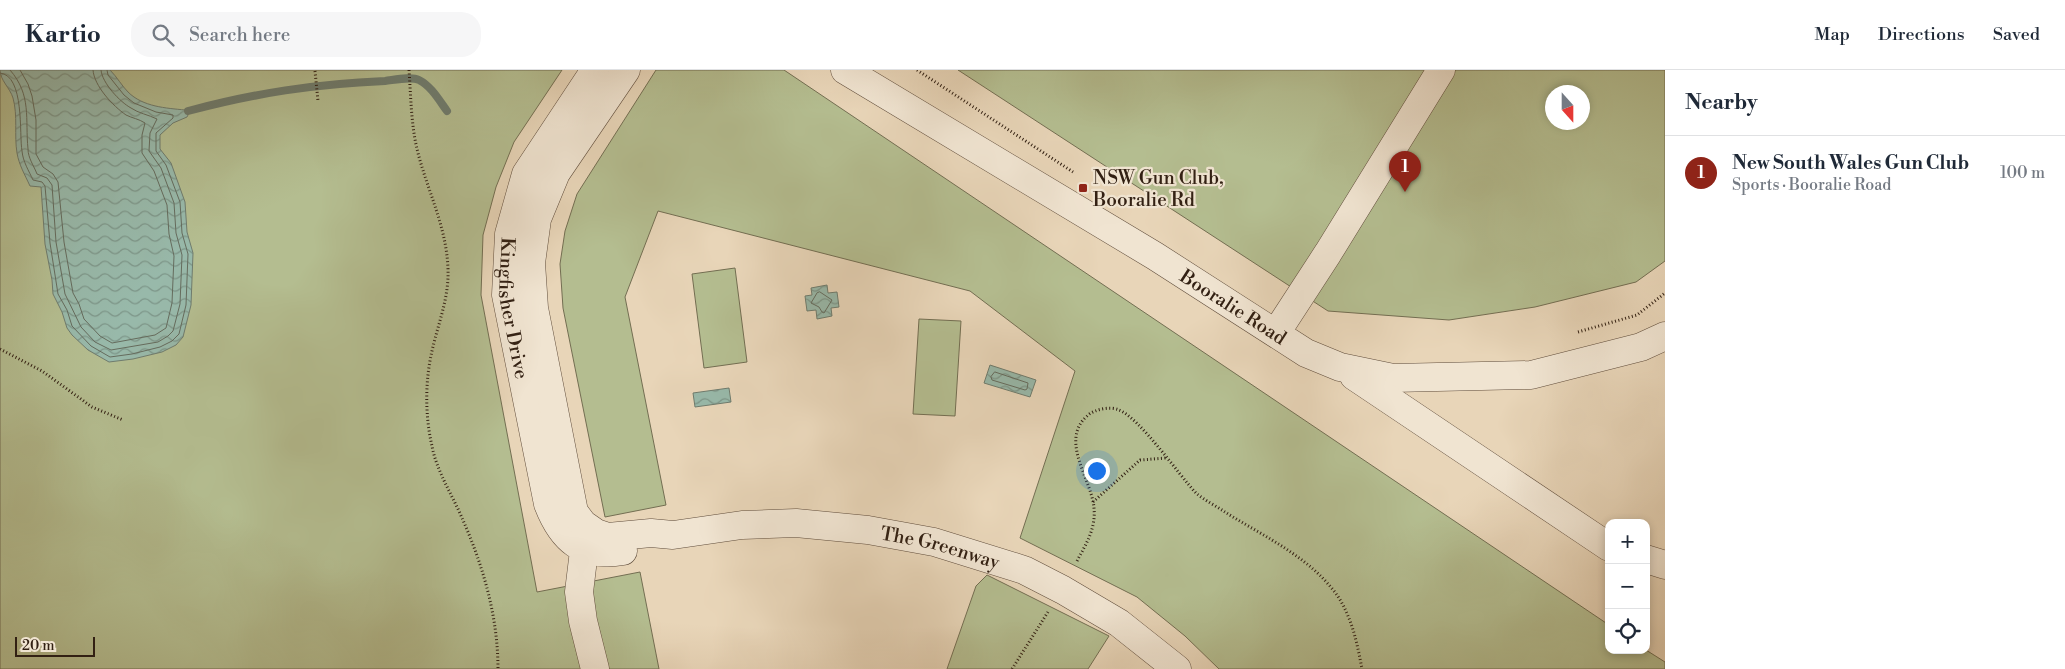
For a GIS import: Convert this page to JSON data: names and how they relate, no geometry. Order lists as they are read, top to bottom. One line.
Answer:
{"streets":{"street":["Booralie Road","Kingfisher Drive","The Greenway"]},"crossings":[["Kingfisher Drive","The Greenway"]],"places":{"transit":["NSW Gun Club, Booralie Rd"]},"scale_bar":"20 m","north":"bottom","page":{"header":"Kartio","search":"Search here","nav":["Map","Directions","Saved"],"heading":"Nearby","list":[{"mark":"1","name":"New South Wales Gun Club","note":"Sports · Booralie Road","value":"100 m"}],"pins":"1","map_buttons":["+","−"],"scale":"20 m"}}
